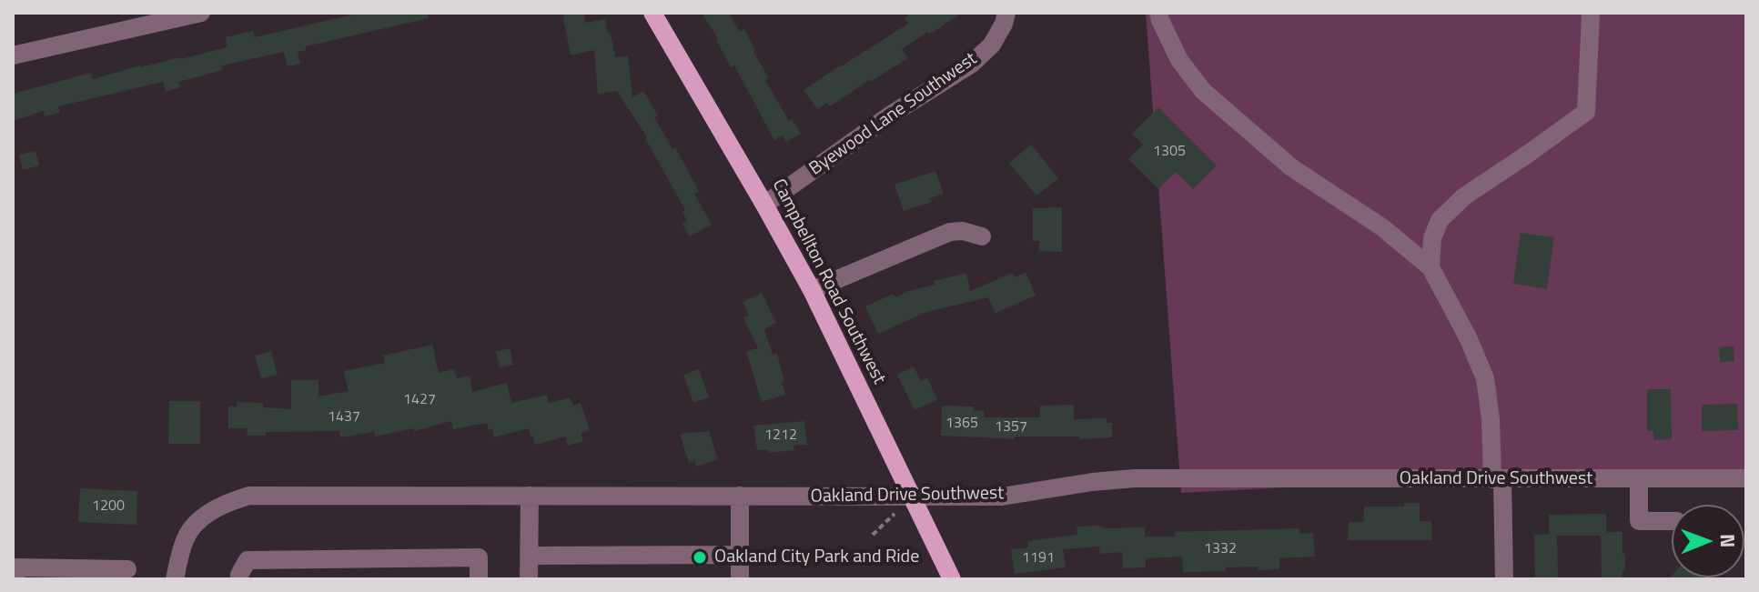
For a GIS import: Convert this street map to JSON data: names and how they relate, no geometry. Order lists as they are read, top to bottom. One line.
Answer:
{"streets":{"main road":["Campbellton Road Southwest"],"street":["Byewood Lane Southwest","Oakland Drive Southwest"]},"crossings":[["Byewood Lane Southwest","Campbellton Road Southwest"],["Campbellton Road Southwest","Oakland Drive Southwest"]],"places":["Oakland City Park and Ride"],"house_numbers":["1305","1427","1437","1365","1357","1212","1200","1332","1191"],"north":"right"}
